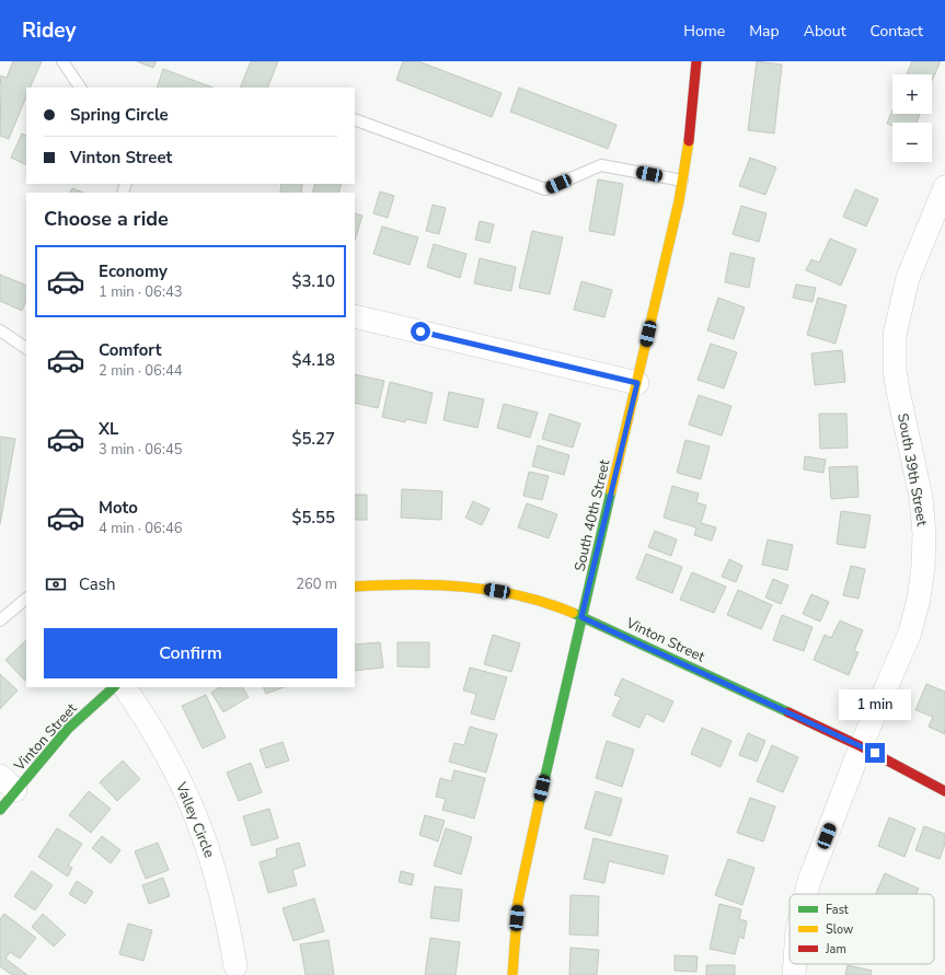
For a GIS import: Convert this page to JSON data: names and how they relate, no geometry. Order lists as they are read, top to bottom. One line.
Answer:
{"streets":{"street":["South 39th Street","South 40th Street","Vinton Street","Valley Circle"]},"crossings":[["South 39th Street","Vinton Street"],["South 40th Street","Vinton Street"]],"legend":["Fast","Slow","Jam"],"page":{"header":"Ridey","nav":["Home","Map","About","Contact"],"map_buttons":["+","−"],"banner":["Spring Circle","Vinton Street"],"heading":"Choose a ride","list":[{"name":"Economy","note":"1 min · 06:43","value":"$3.10"},{"name":"Comfort","note":"2 min · 06:44","value":"$4.18"},{"name":"XL","note":"3 min · 06:45","value":"$5.27"},{"name":"Moto","note":"4 min · 06:46","value":"$5.55"}],"pay":["Cash","260 m"],"buttons":"Confirm","bubble":"1 min"}}
